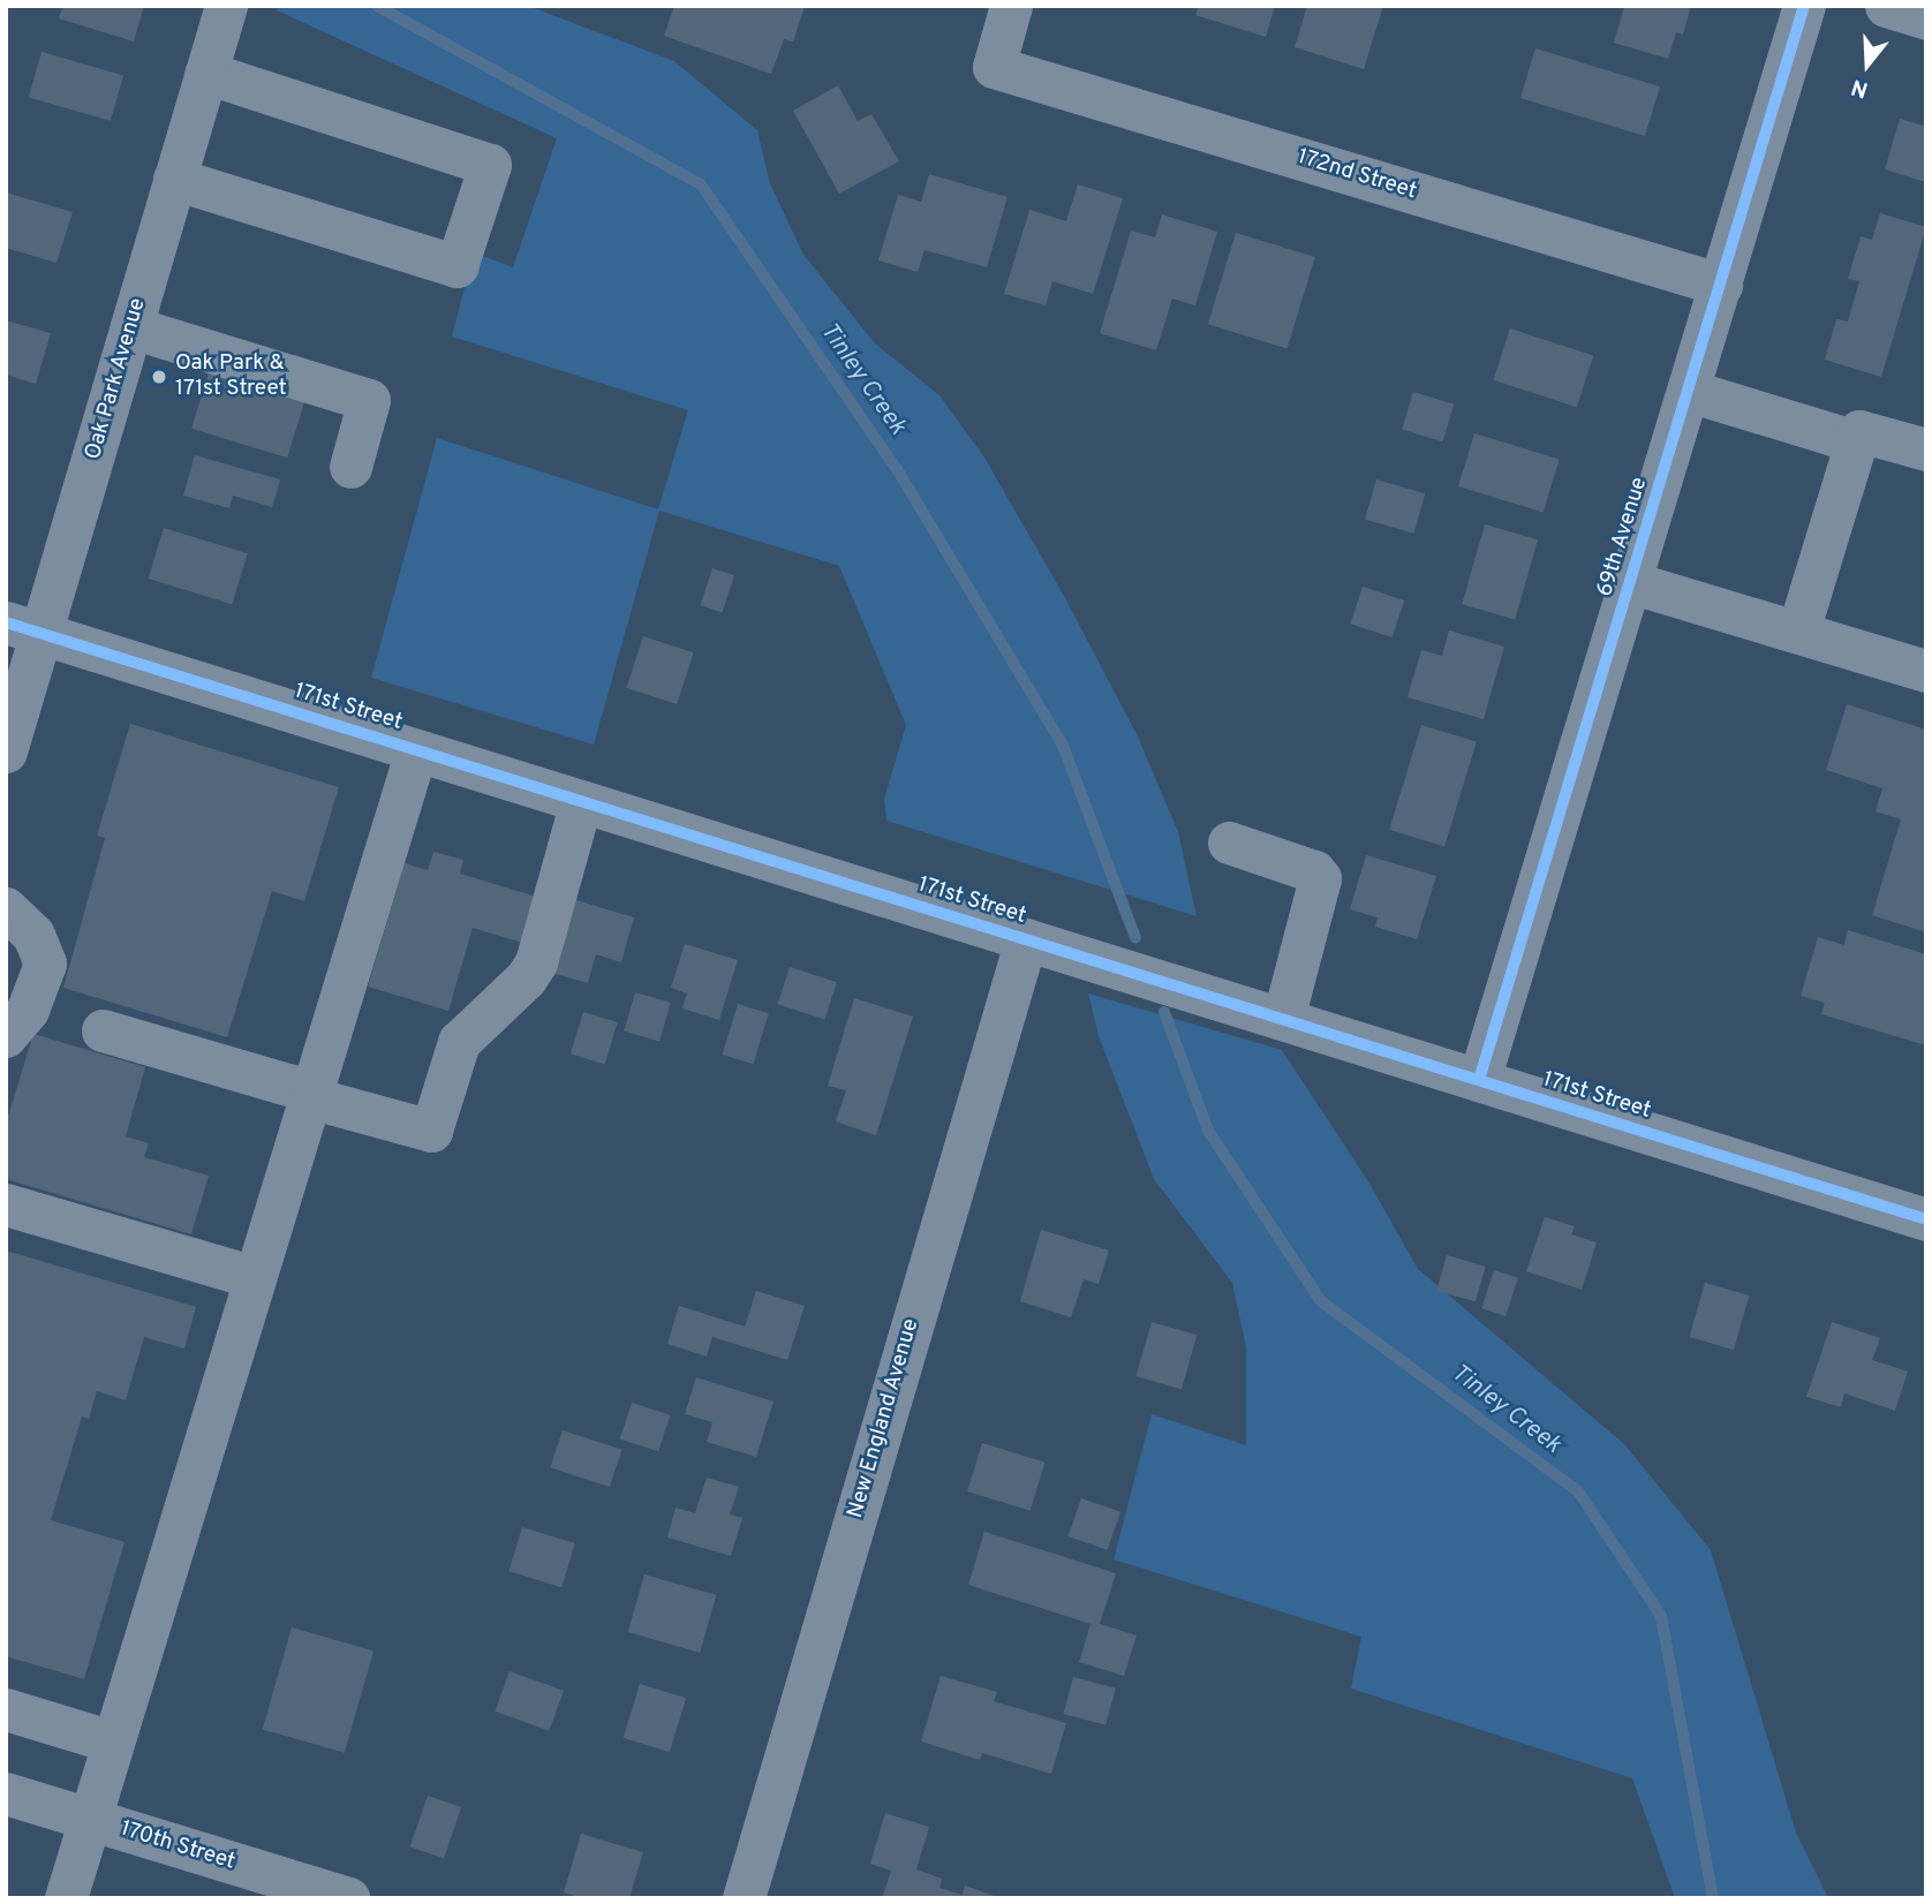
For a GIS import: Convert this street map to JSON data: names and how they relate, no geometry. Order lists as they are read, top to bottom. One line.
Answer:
{"streets":{"street":["172nd Street","Oak Park Avenue","69th Avenue","171st Street","New England Avenue","170th Street"]},"crossings":[["172nd Street","69th Avenue"],["Oak Park Avenue","171st Street"],["69th Avenue","171st Street"],["171st Street","New England Avenue"]],"water":["Tinley Creek"],"places":["Oak Park & 171st Street"],"north":"bottom"}
